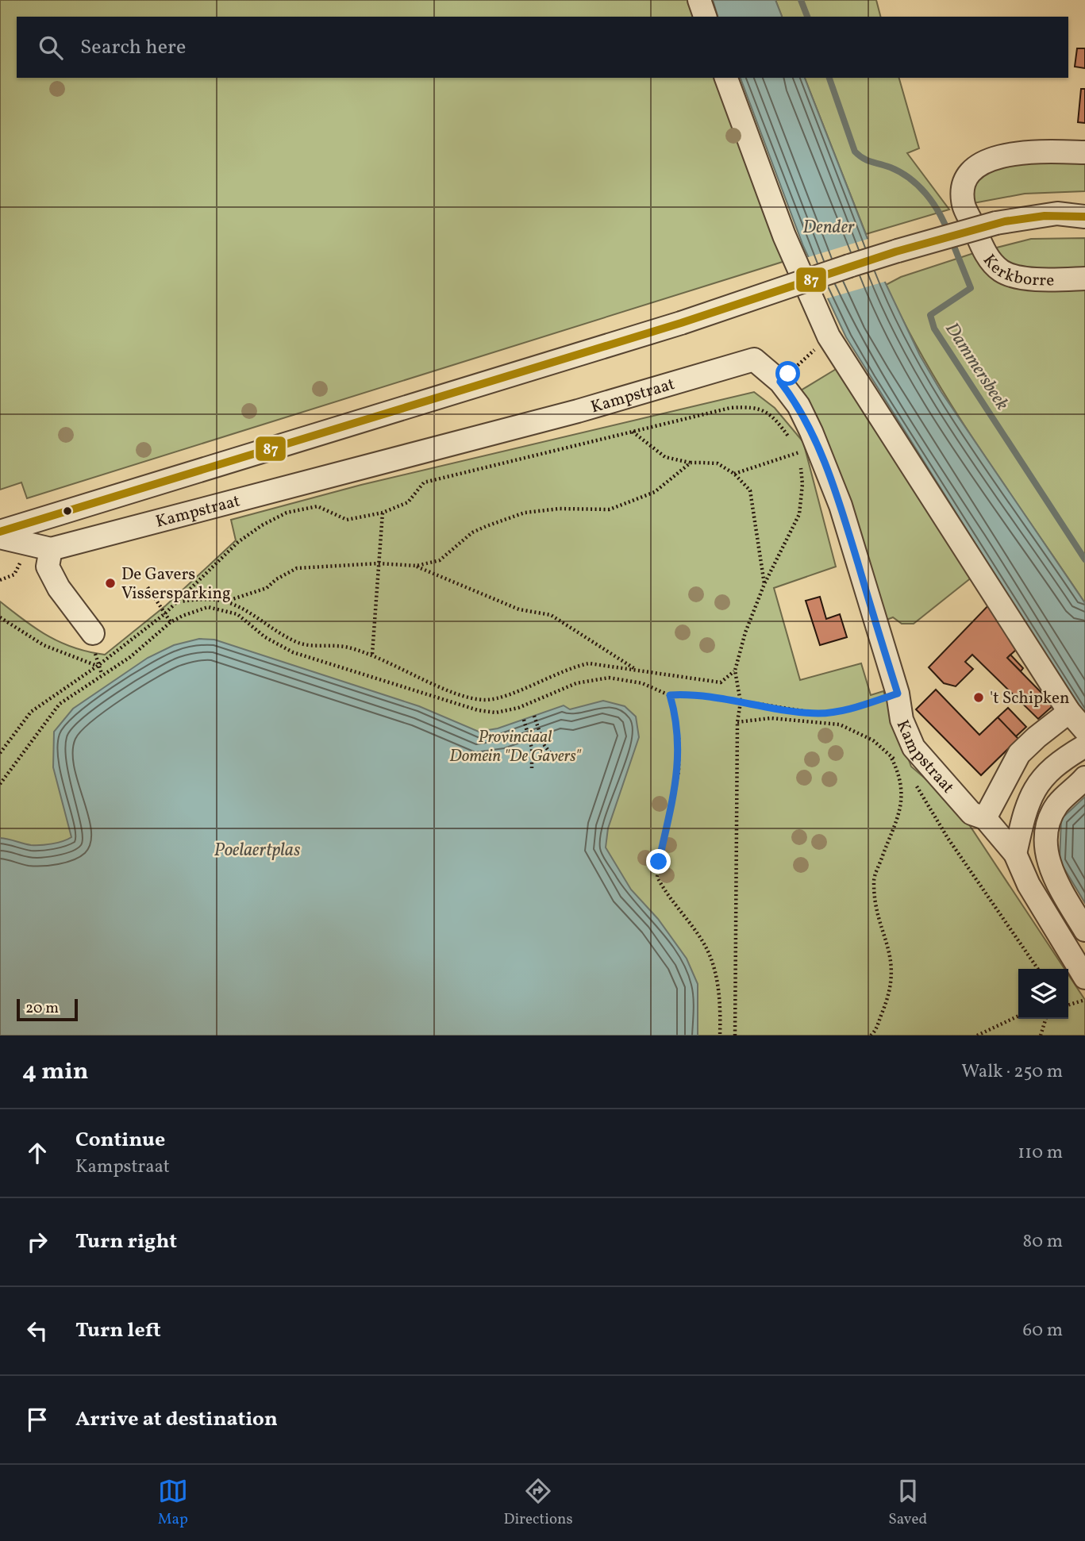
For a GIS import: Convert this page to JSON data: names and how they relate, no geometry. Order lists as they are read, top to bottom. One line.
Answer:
{"streets":{"street":["Kerkborre","Kampstraat"]},"water":["Dender","Dammersbeek","Poelaertplas"],"parks":["Provinciaal Domein \"De Gavers\""],"places":["De Gavers Vissersparking","'t Schipken"],"lines":["transit line 87"],"scale_bar":"20 m","page":{"search":"Search here","scale":"20 m","heading":["4 min","Walk · 250 m"],"list":[["Continue","Kampstraat","110 m"],["Turn right","80 m"],["Turn left","60 m"],"Arrive at destination"],"nav":["Map","Directions","Saved"]}}
